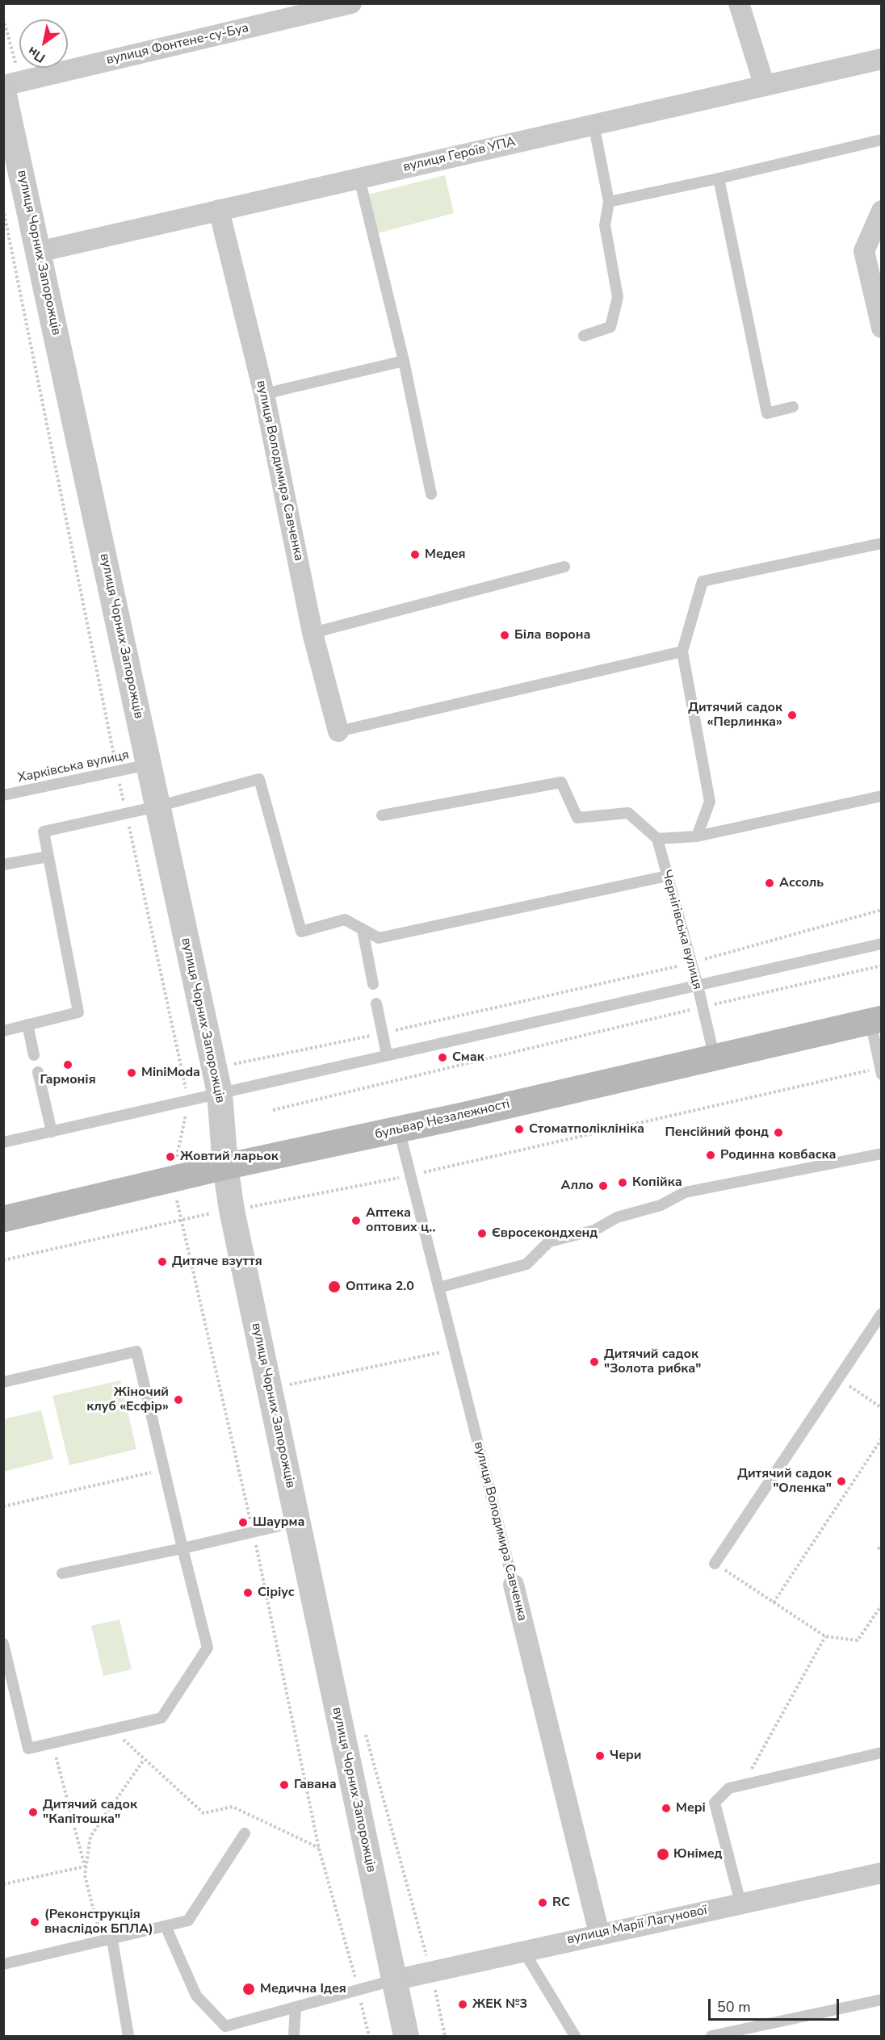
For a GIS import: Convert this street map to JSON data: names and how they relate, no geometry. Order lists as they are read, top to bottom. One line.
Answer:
{"streets":{"main road":["бульвар Незалежності"],"street":["вулиця Фонтене-су-Буа","вулиця Героїв УПА","вулиця Чорних Запорожців","вулиця Володимира Савченка","вулиця Марії Лагунової"],"lane":["Харківська вулиця","Чернігівська вулиця"]},"crossings":[["вулиця Героїв УПА","вулиця Чорних Запорожців"],["вулиця Героїв УПА","вулиця Володимира Савченка"],["вулиця Чорних Запорожців","Харківська вулиця"],["вулиця Чорних Запорожців","бульвар Незалежності"],["вулиця Чорних Запорожців","вулиця Марії Лагунової"],["вулиця Володимира Савченка","бульвар Незалежності"],["вулиця Володимира Савченка","вулиця Марії Лагунової"],["Чернігівська вулиця","бульвар Незалежності"]],"places":["Медея","Біла ворона","Дитячий садок «Перлинка»","Ассоль","Смак","Гармонія","MiniModa","Стоматполіклініка","Пенсійний фонд","Родинна ковбаска","Жовтий ларьок","Копійка","Алло","Аптека оптових ц‥","Євросекондхенд","Дитяче взуття","Оптика 2.0","Дитячий садок \"Золота рибка\"","Жіночий клуб «Есфір»","Дитячий садок \"Оленка\"","Шаурма","Сіріус","Чери","Гавана","Мері","Дитячий садок \"Капітошка\"","Юнімед","RC","(Реконструкція внаслідок БПЛА)","Медична Ідея","ЖЕК №3"],"scale_bar":"50 m","north":"bottom left"}
